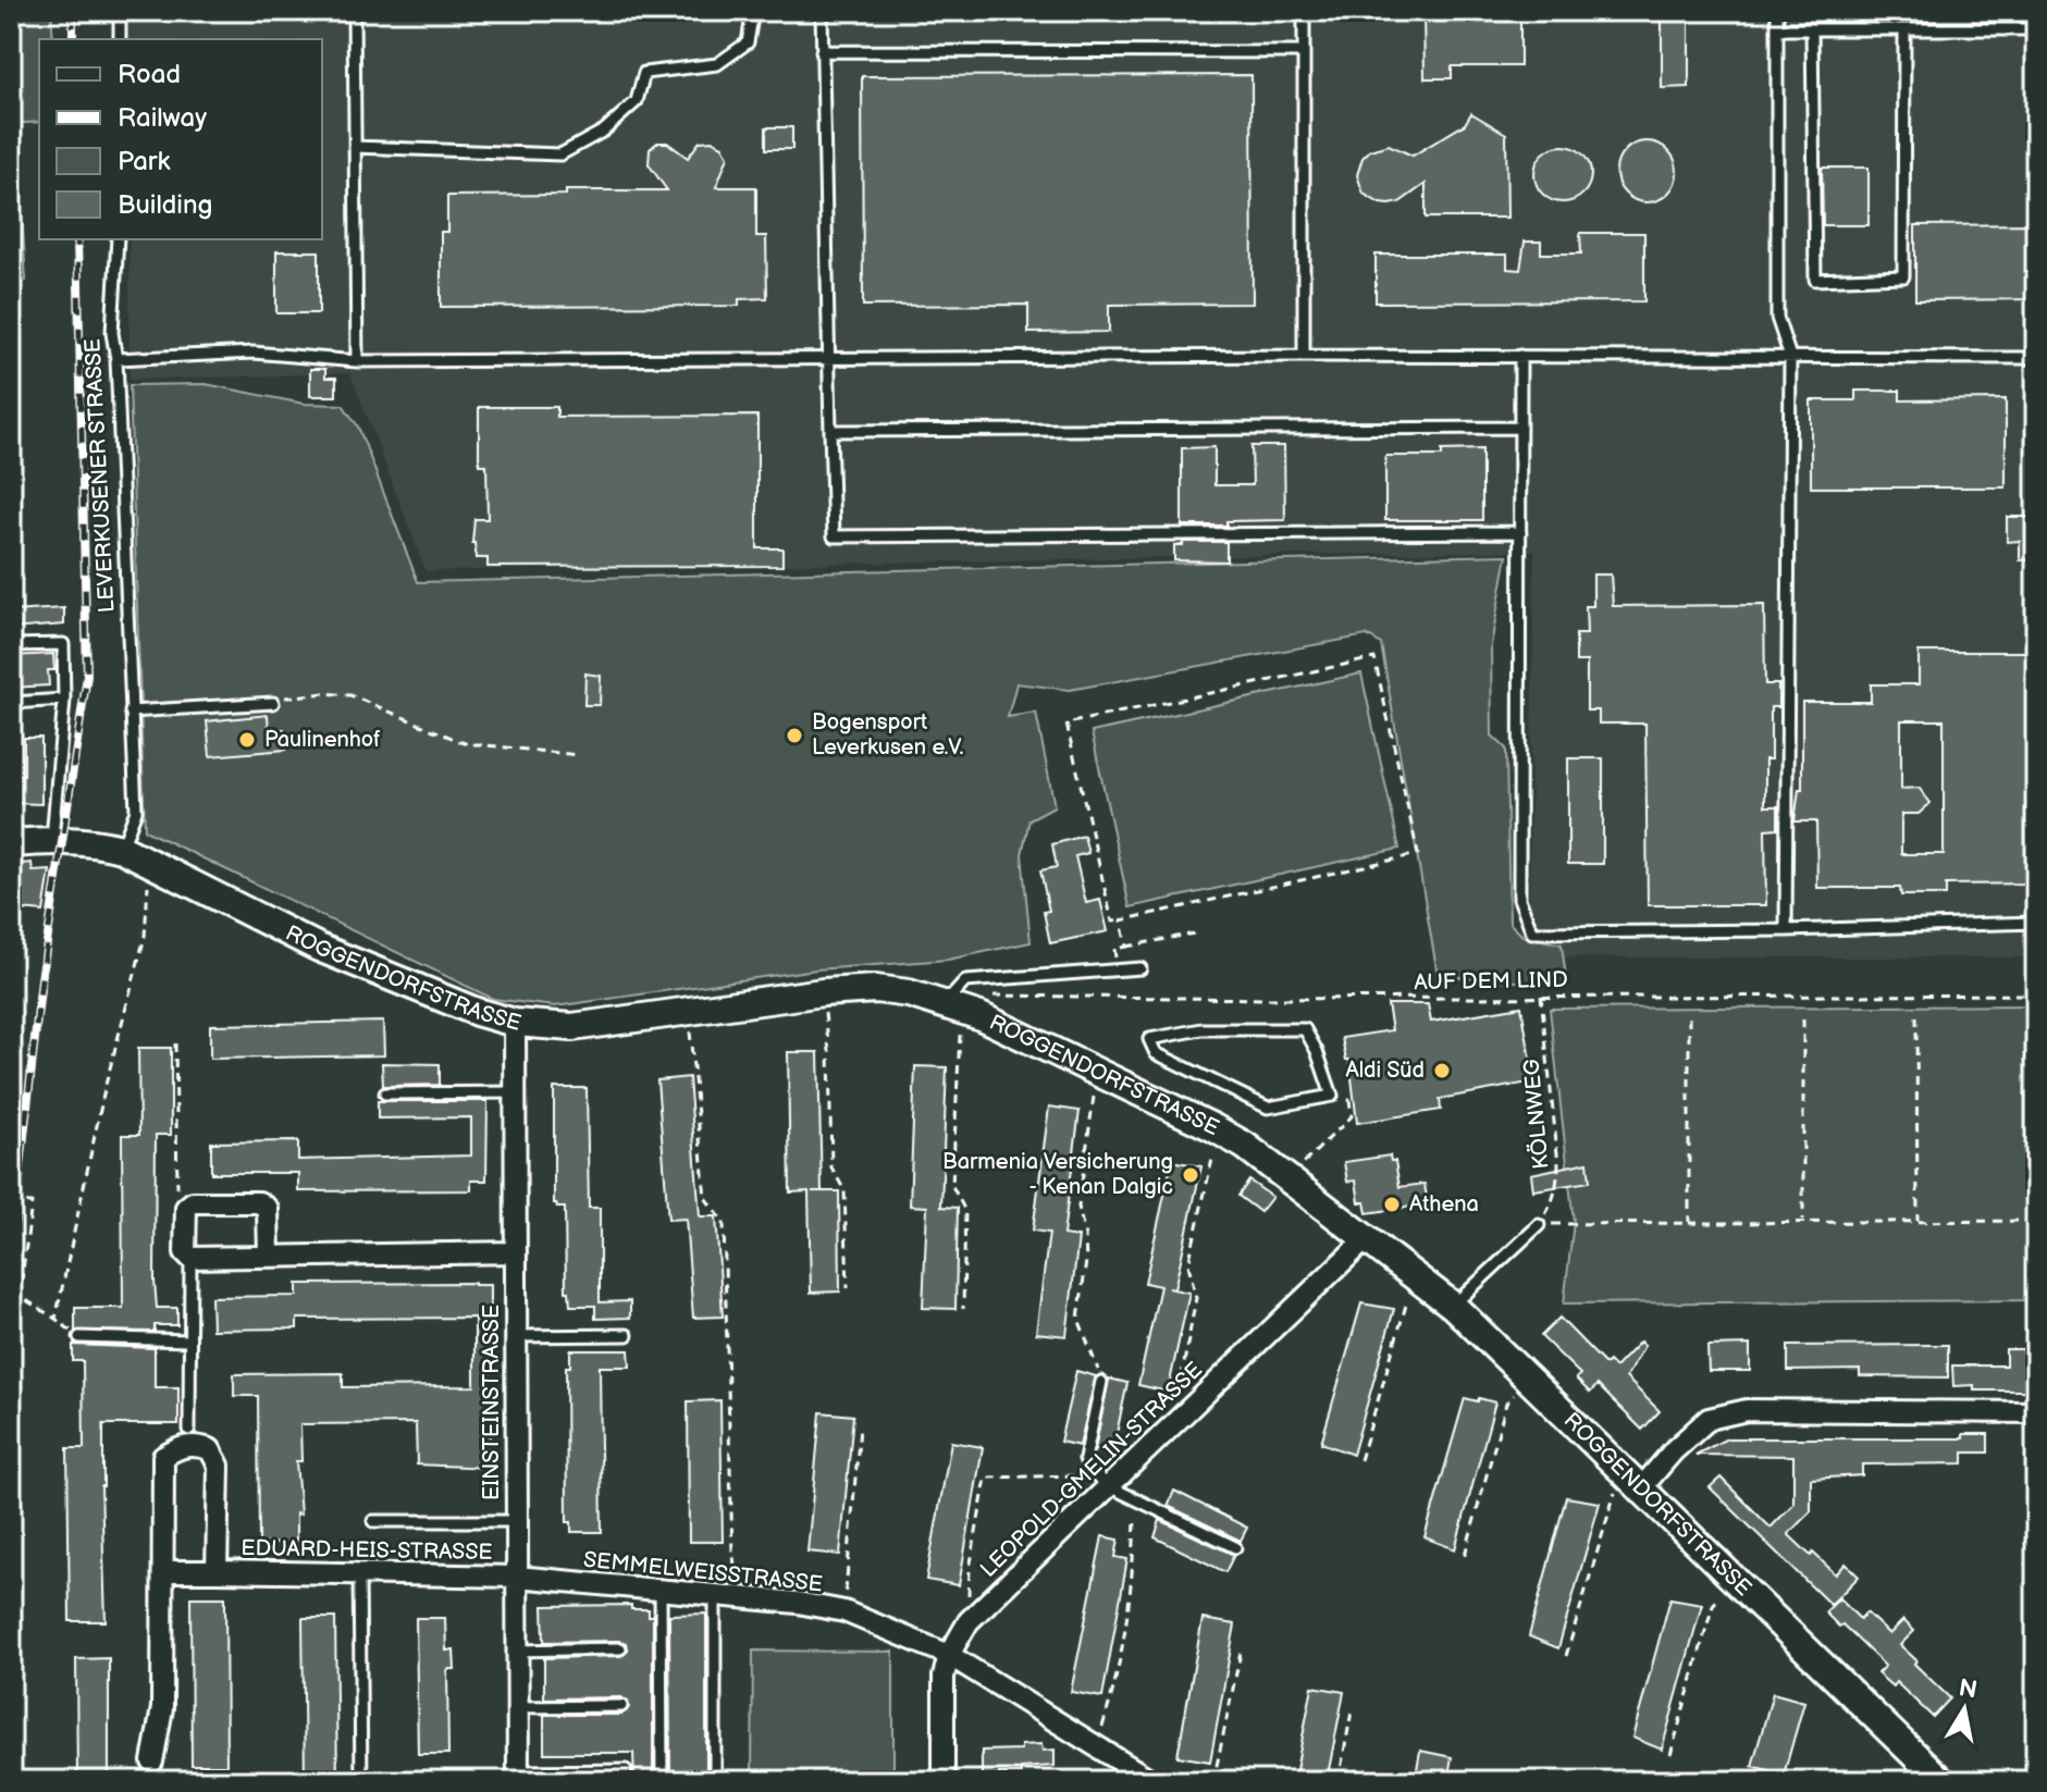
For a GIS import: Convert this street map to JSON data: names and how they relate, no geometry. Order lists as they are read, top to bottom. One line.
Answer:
{"streets":{"street":["ROGGENDORFSTRASSE","EINSTEINSTRASSE","LEOPOLD-GMELIN-STRASSE","EDUARD-HEIS-STRASSE","SEMMELWEISSTRASSE"],"lane":["LEVERKUSENER STRASSE"],"path":["AUF DEM LIND","KÖLNWEG"]},"crossings":[["LEVERKUSENER STRASSE","ROGGENDORFSTRASSE"],["ROGGENDORFSTRASSE","EINSTEINSTRASSE"],["ROGGENDORFSTRASSE","LEOPOLD-GMELIN-STRASSE"],["AUF DEM LIND","KÖLNWEG"],["EINSTEINSTRASSE","EDUARD-HEIS-STRASSE"],["EINSTEINSTRASSE","SEMMELWEISSTRASSE"],["LEOPOLD-GMELIN-STRASSE","SEMMELWEISSTRASSE"],["EDUARD-HEIS-STRASSE","SEMMELWEISSTRASSE"]],"places":["Bogensport Leverkusen e.V.","Paulinenhof","Aldi Süd","Barmenia Versicherung - Kenan Dalgic","Athena"],"legend":["Road","Railway","Park","Building"],"north":"top"}
